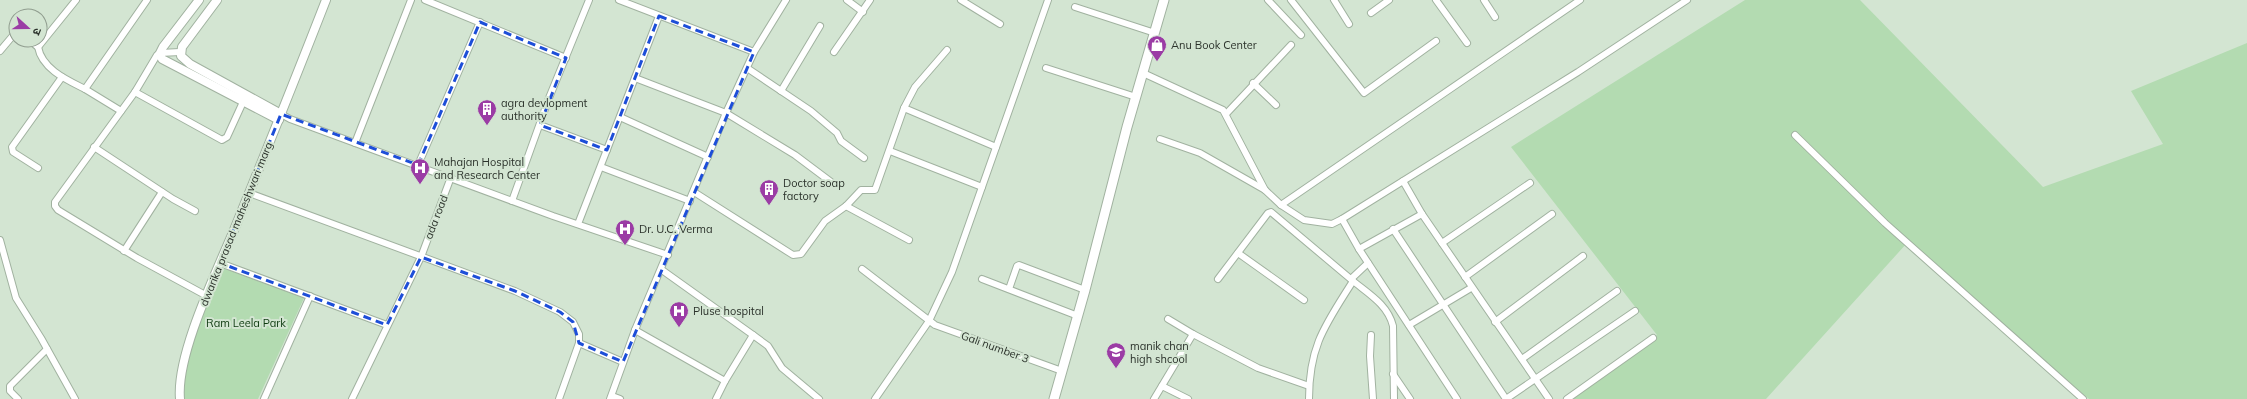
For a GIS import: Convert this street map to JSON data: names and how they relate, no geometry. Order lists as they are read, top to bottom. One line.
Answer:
{"streets":{"street":["ada road","dwarika prasad maheshwari marg","Gali number 3"]},"parks":["Ram Leela Park"],"places":{"shop":["Anu Book Center"],"building":["agra devlopment authority","Doctor soap factory"],"hospital":["Mahajan Hospital and Research Center","Dr. U.C. Verma","Pluse hospital"],"school or university":["manik chan high shcool"]},"north":"right"}
